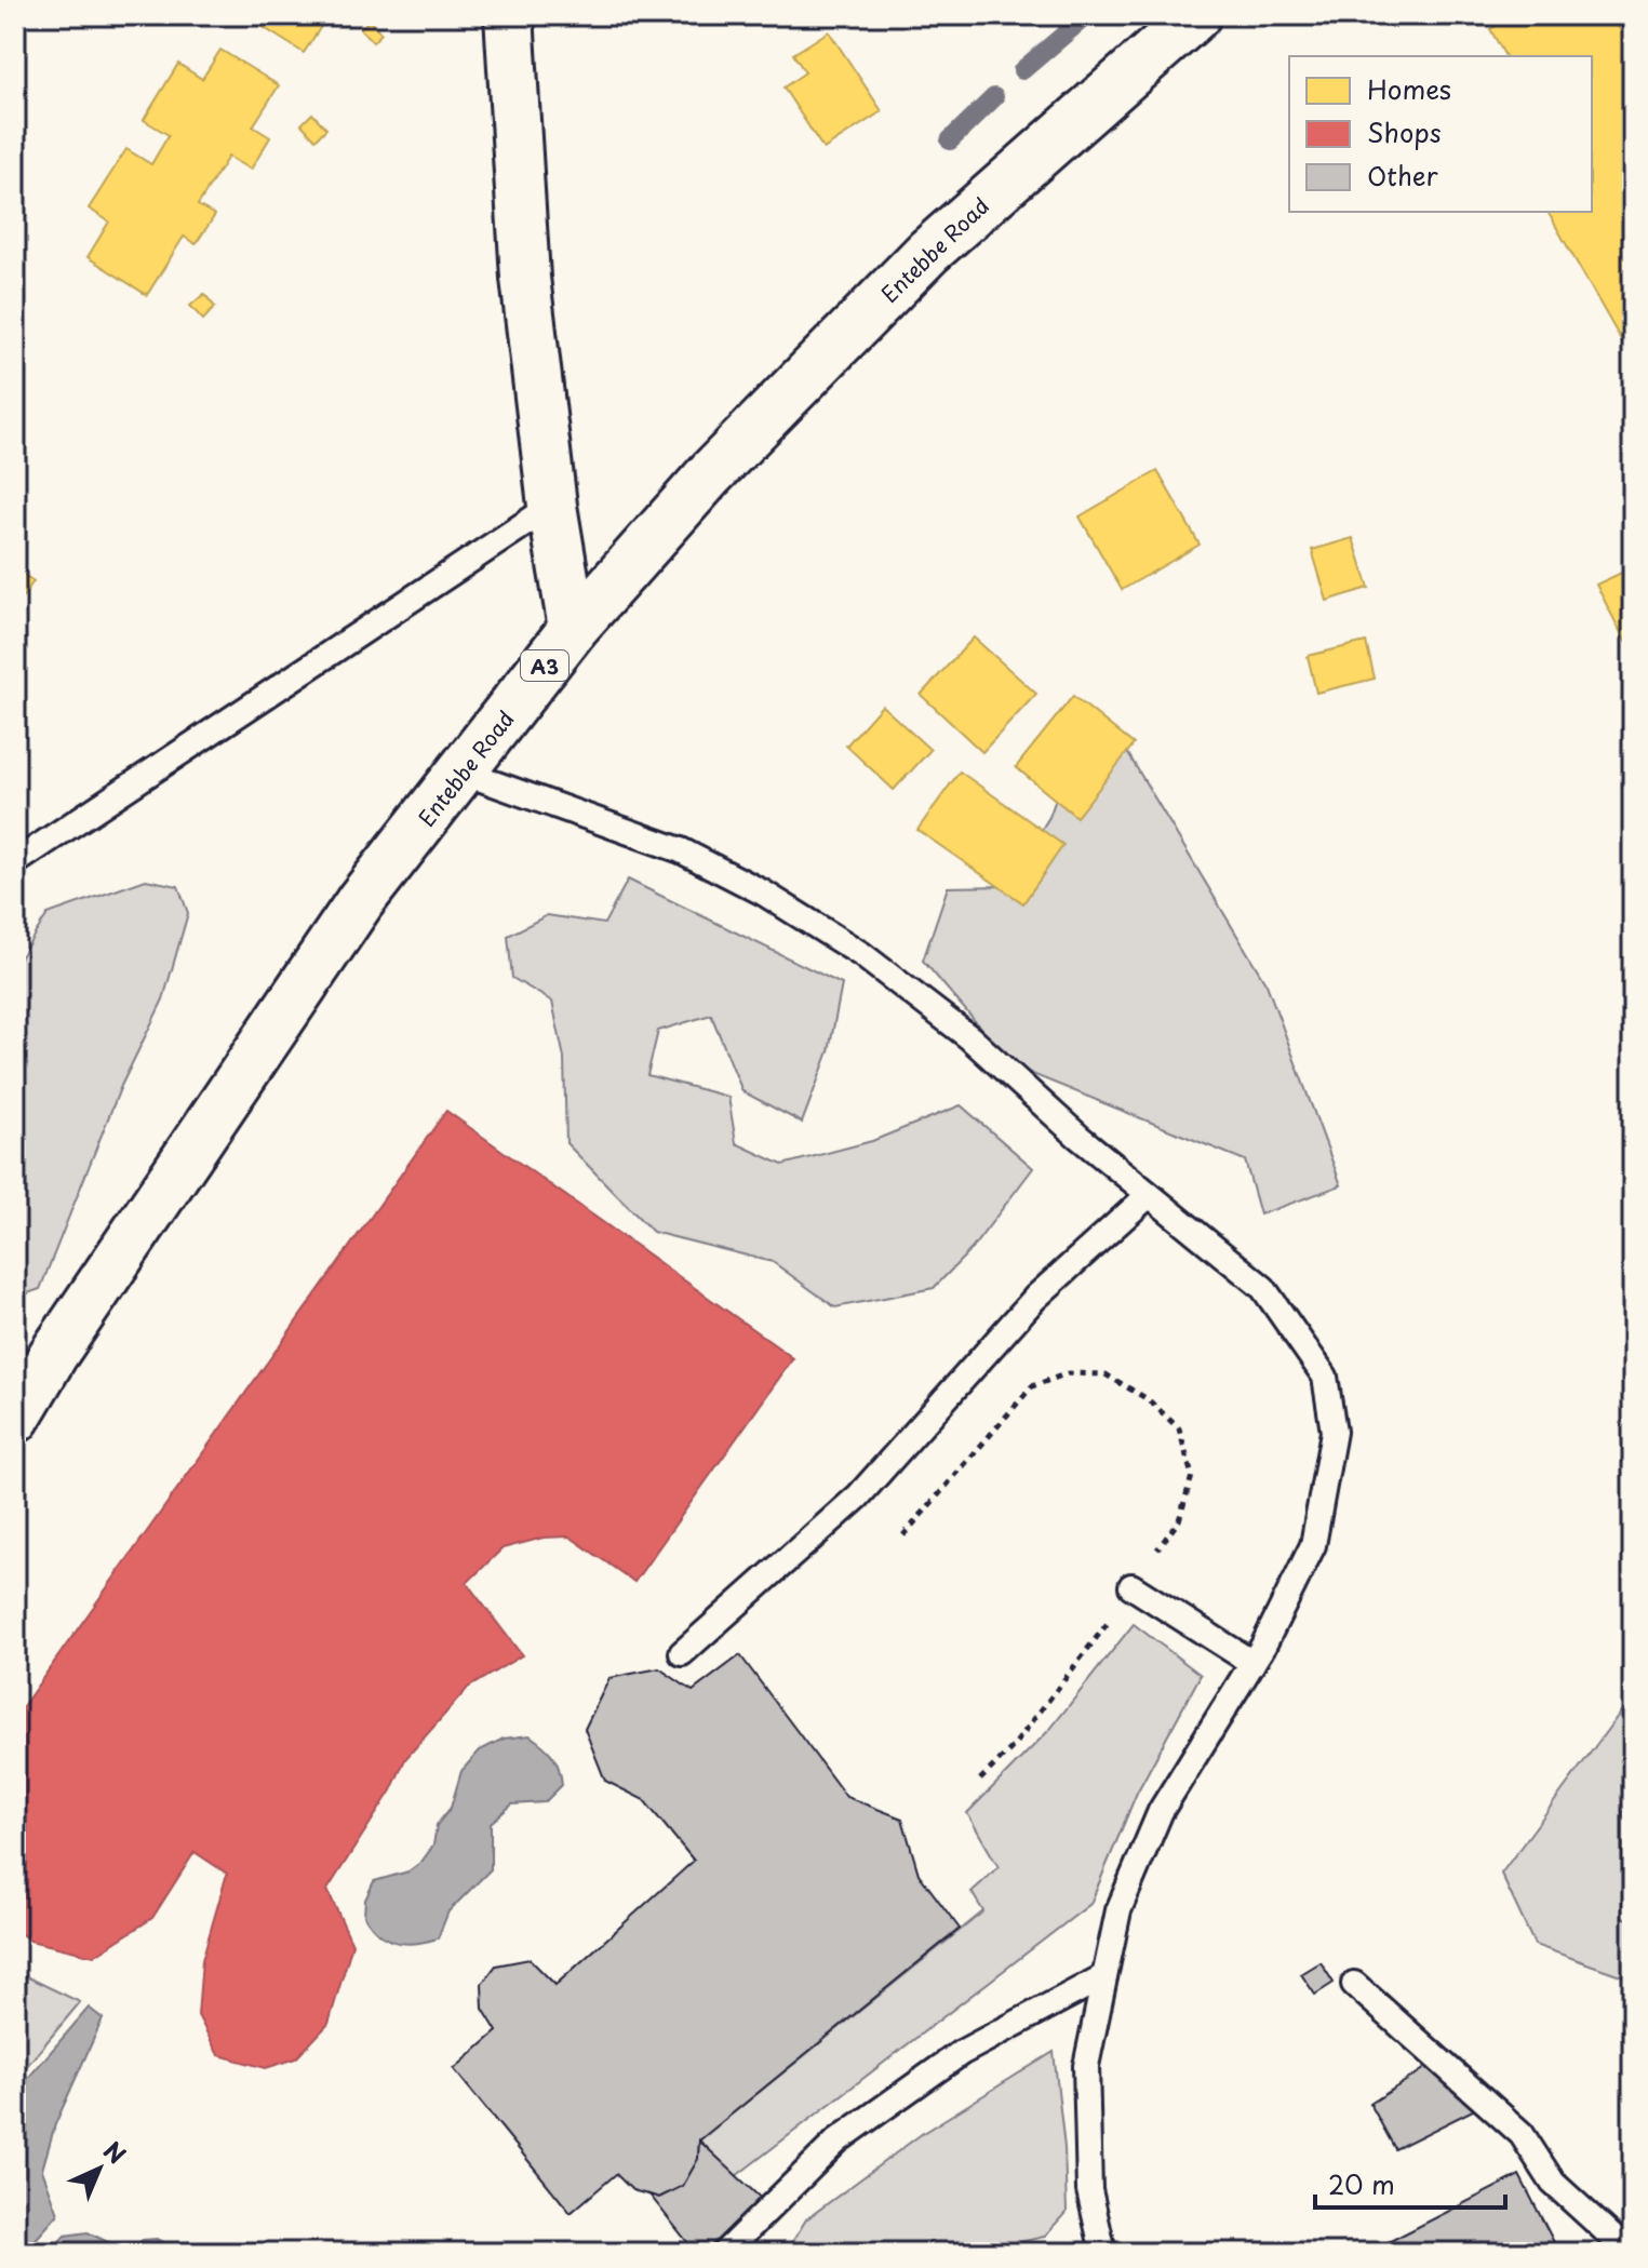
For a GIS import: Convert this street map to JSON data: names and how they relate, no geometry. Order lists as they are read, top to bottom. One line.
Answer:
{"streets":{"main road":["Entebbe Road","A3"]},"legend":["Homes","Shops","Other"],"scale_bar":"20 m","north":"top right"}
